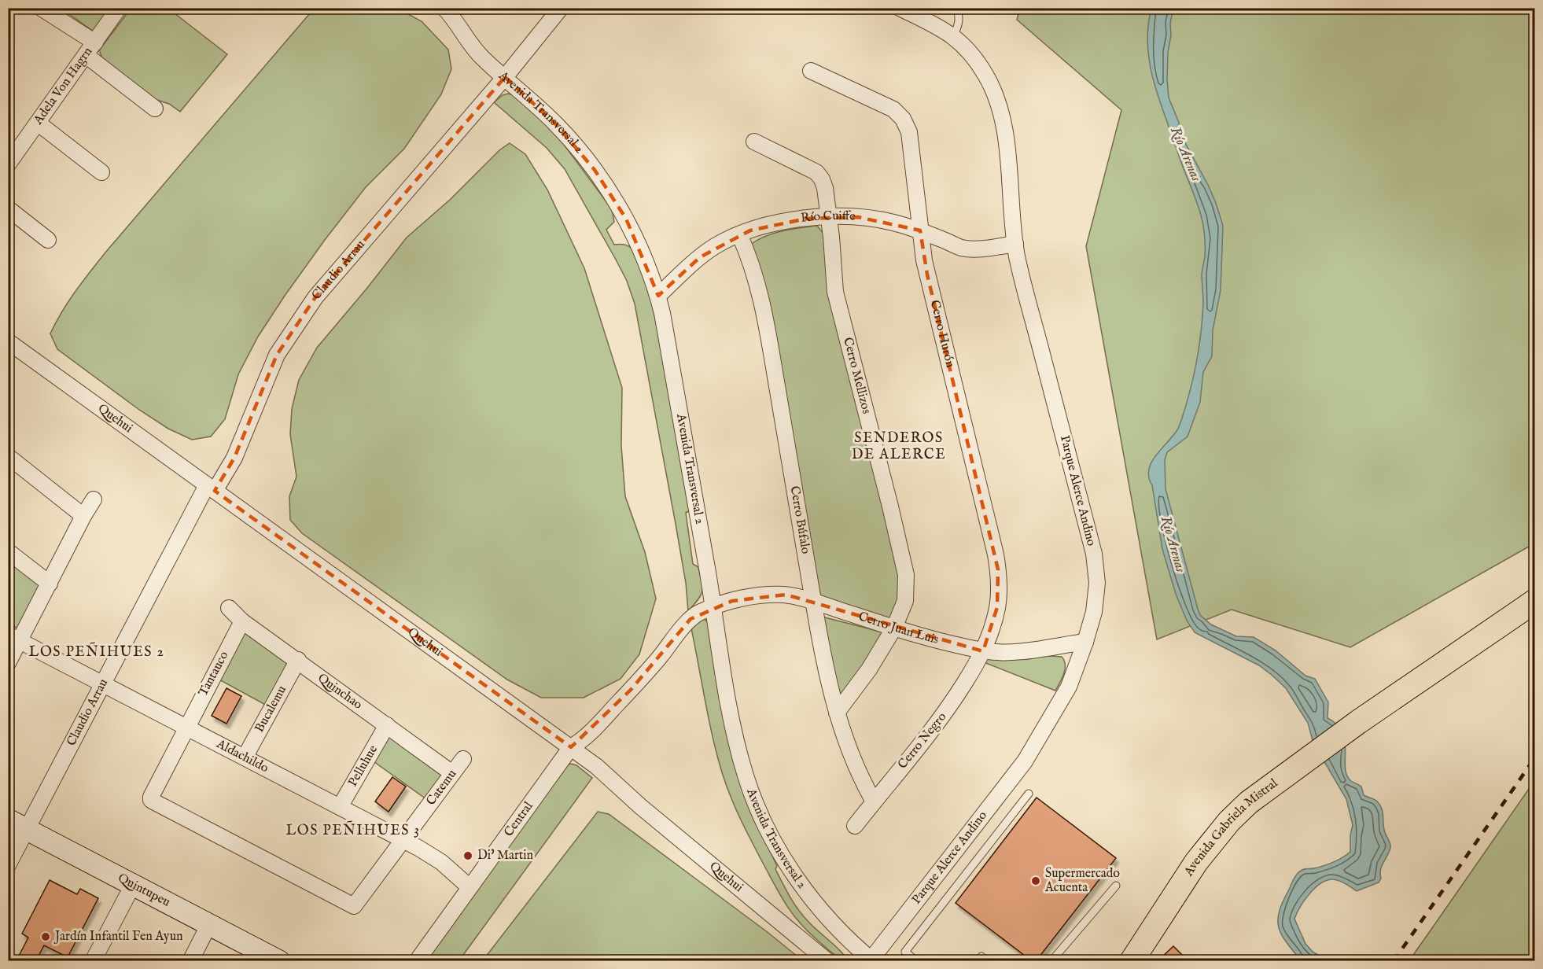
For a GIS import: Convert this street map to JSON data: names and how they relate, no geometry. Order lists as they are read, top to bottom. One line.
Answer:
{"streets":{"main road":["Avenida Gabriela Mistral"],"street":["Adela Von Hagrn","Avenida Transversal 2","Río Cuiffe","Claudio Arrau","Cerro Hurón","Cerro Mellizos","Quehui","Parque Alerce Andino","Cerro Búfalo","Cerro Juan Luis","Tantauco","Quinchao","Bucalemu","Cerro Negro","Aldachildo","Pelluhue","Catemu","Central","Quintupeu"]},"crossings":[["Avenida Transversal 2","Río Cuiffe"],["Avenida Transversal 2","Claudio Arrau"],["Avenida Transversal 2","Parque Alerce Andino"],["Avenida Transversal 2","Cerro Juan Luis"],["Avenida Transversal 2","Central"],["Río Cuiffe","Cerro Hurón"],["Río Cuiffe","Cerro Mellizos"],["Río Cuiffe","Parque Alerce Andino"],["Río Cuiffe","Cerro Búfalo"],["Claudio Arrau","Quehui"],["Claudio Arrau","Aldachildo"],["Claudio Arrau","Quintupeu"],["Cerro Hurón","Cerro Juan Luis"],["Cerro Hurón","Cerro Negro"],["Cerro Mellizos","Cerro Búfalo"],["Cerro Mellizos","Cerro Juan Luis"],["Quehui","Central"],["Parque Alerce Andino","Cerro Juan Luis"],["Cerro Búfalo","Cerro Juan Luis"],["Cerro Búfalo","Cerro Negro"],["Cerro Juan Luis","Cerro Negro"],["Cerro Juan Luis","Central"],["Tantauco","Quinchao"],["Tantauco","Aldachildo"],["Tantauco","Catemu"],["Quinchao","Bucalemu"],["Quinchao","Pelluhue"],["Quinchao","Catemu"],["Bucalemu","Aldachildo"],["Aldachildo","Pelluhue"],["Aldachildo","Catemu"],["Aldachildo","Central"]],"districts":["SENDEROS DE ALERCE","LOS PEÑIHUES 2","LOS PEÑIHUES 3"],"water":["Río Arenas"],"places":["Di' Martin","Supermercado Acuenta","Jardín Infantil Fen Ayun"]}
